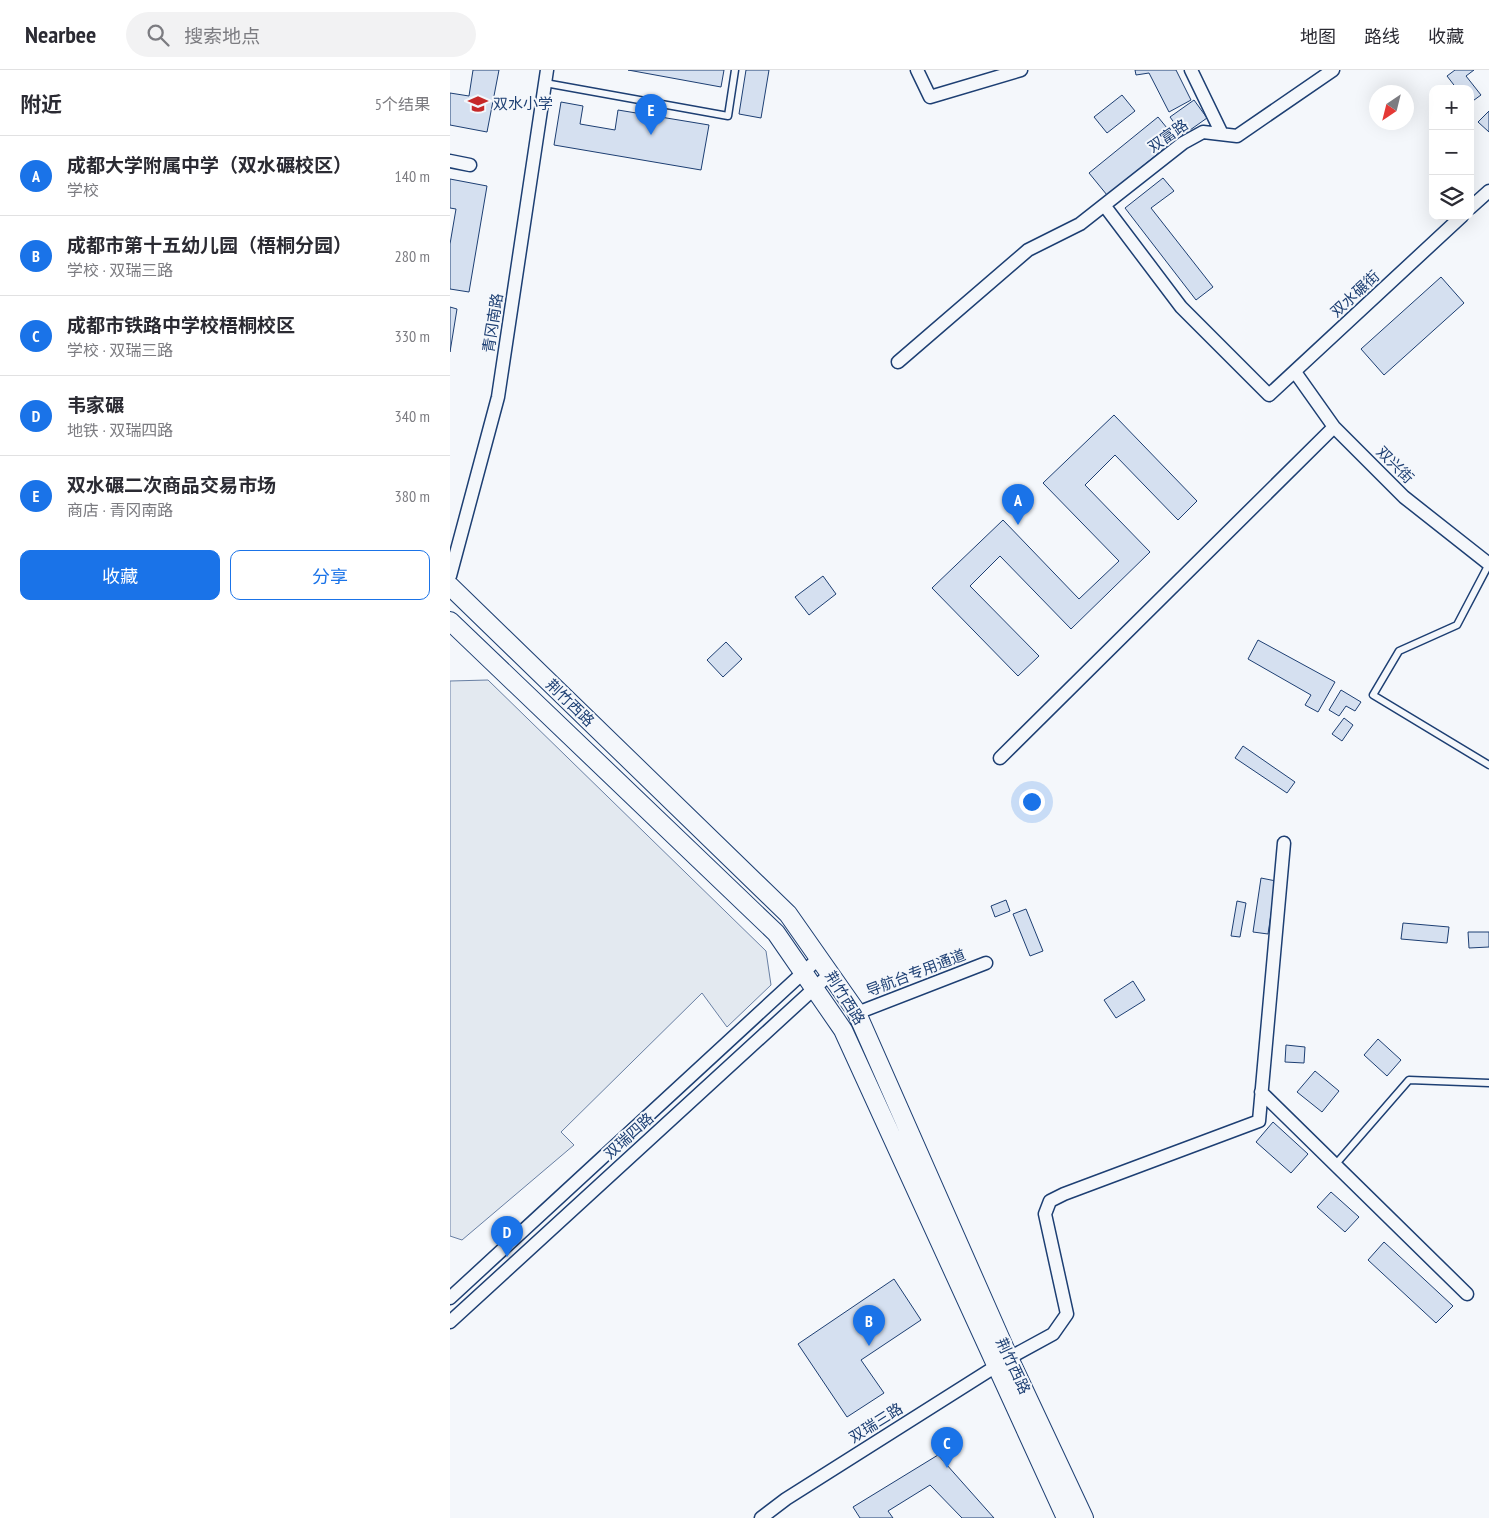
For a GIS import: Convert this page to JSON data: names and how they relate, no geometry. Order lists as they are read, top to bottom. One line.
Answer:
{"streets":{"main road":["荆竹西路"],"street":["双富路","双水碾街","青冈南路","双兴街","导航台专用通道","双瑞四路","双瑞三路"]},"crossings":[["双富路","双水碾街"],["双水碾街","双兴街"],["荆竹西路","导航台专用通道"],["荆竹西路","双瑞四路"],["荆竹西路","双瑞三路"]],"places":{"school or university":["双水小学"]},"north":"bottom left","page":{"header":"Nearbee","search":"搜索地点","nav":["地图","路线","收藏"],"heading":["附近","5个结果"],"map_buttons":["+","−"],"pins":["E","A","D","B","C"],"list":[{"mark":"A","name":"成都大学附属中学（双水碾校区）","note":"学校","value":"140 m"},{"mark":"B","name":"成都市第十五幼儿园（梧桐分园）","note":"学校 · 双瑞三路","value":"280 m"},{"mark":"C","name":"成都市铁路中学校梧桐校区","note":"学校 · 双瑞三路","value":"330 m"},{"mark":"D","name":"韦家碾","note":"地铁 · 双瑞四路","value":"340 m"},{"mark":"E","name":"双水碾二次商品交易市场","note":"商店 · 青冈南路","value":"380 m"}],"buttons":["收藏","分享"]}}
